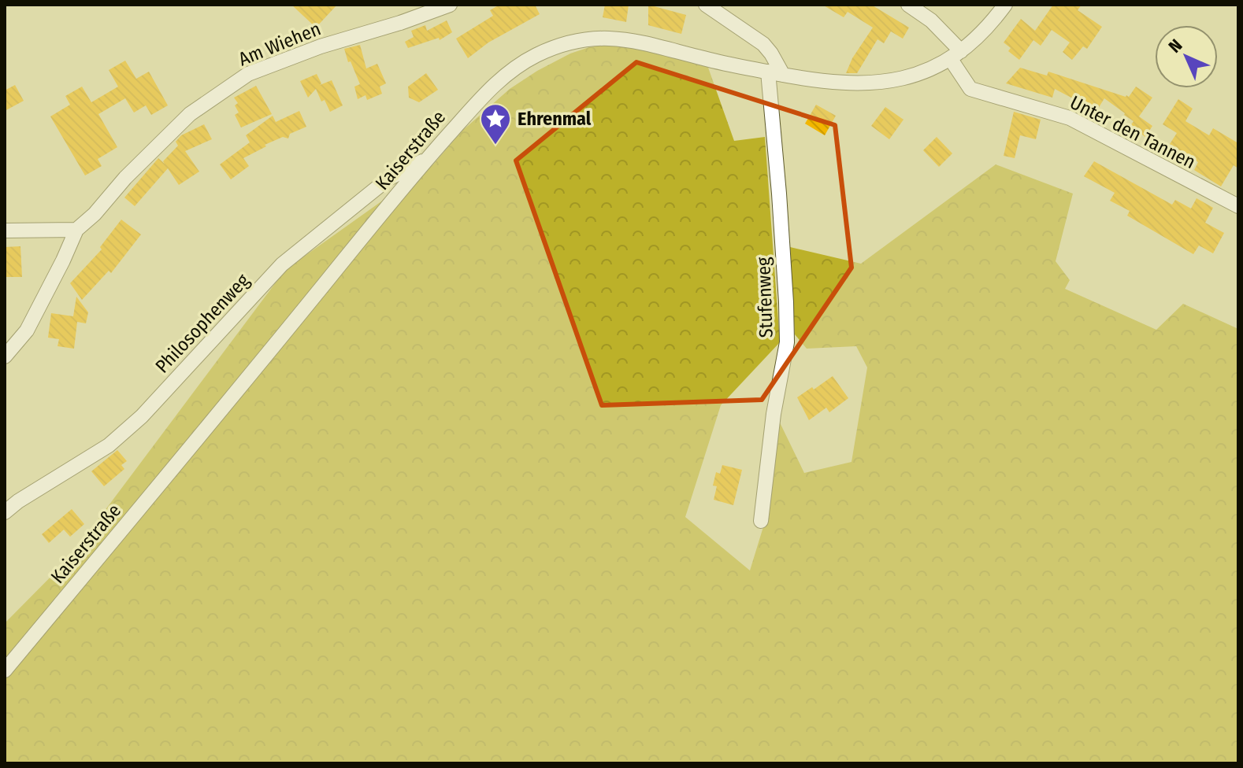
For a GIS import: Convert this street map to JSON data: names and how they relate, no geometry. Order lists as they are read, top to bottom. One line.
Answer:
{"streets":{"street":["Am Wiehen","Unter den Tannen","Kaiserstraße","Stufenweg","Philosophenweg"]},"crossings":[["Unter den Tannen","Kaiserstraße"],["Kaiserstraße","Stufenweg"],["Kaiserstraße","Philosophenweg"]],"places":{"place":["Ehrenmal"]},"north":"top left"}
